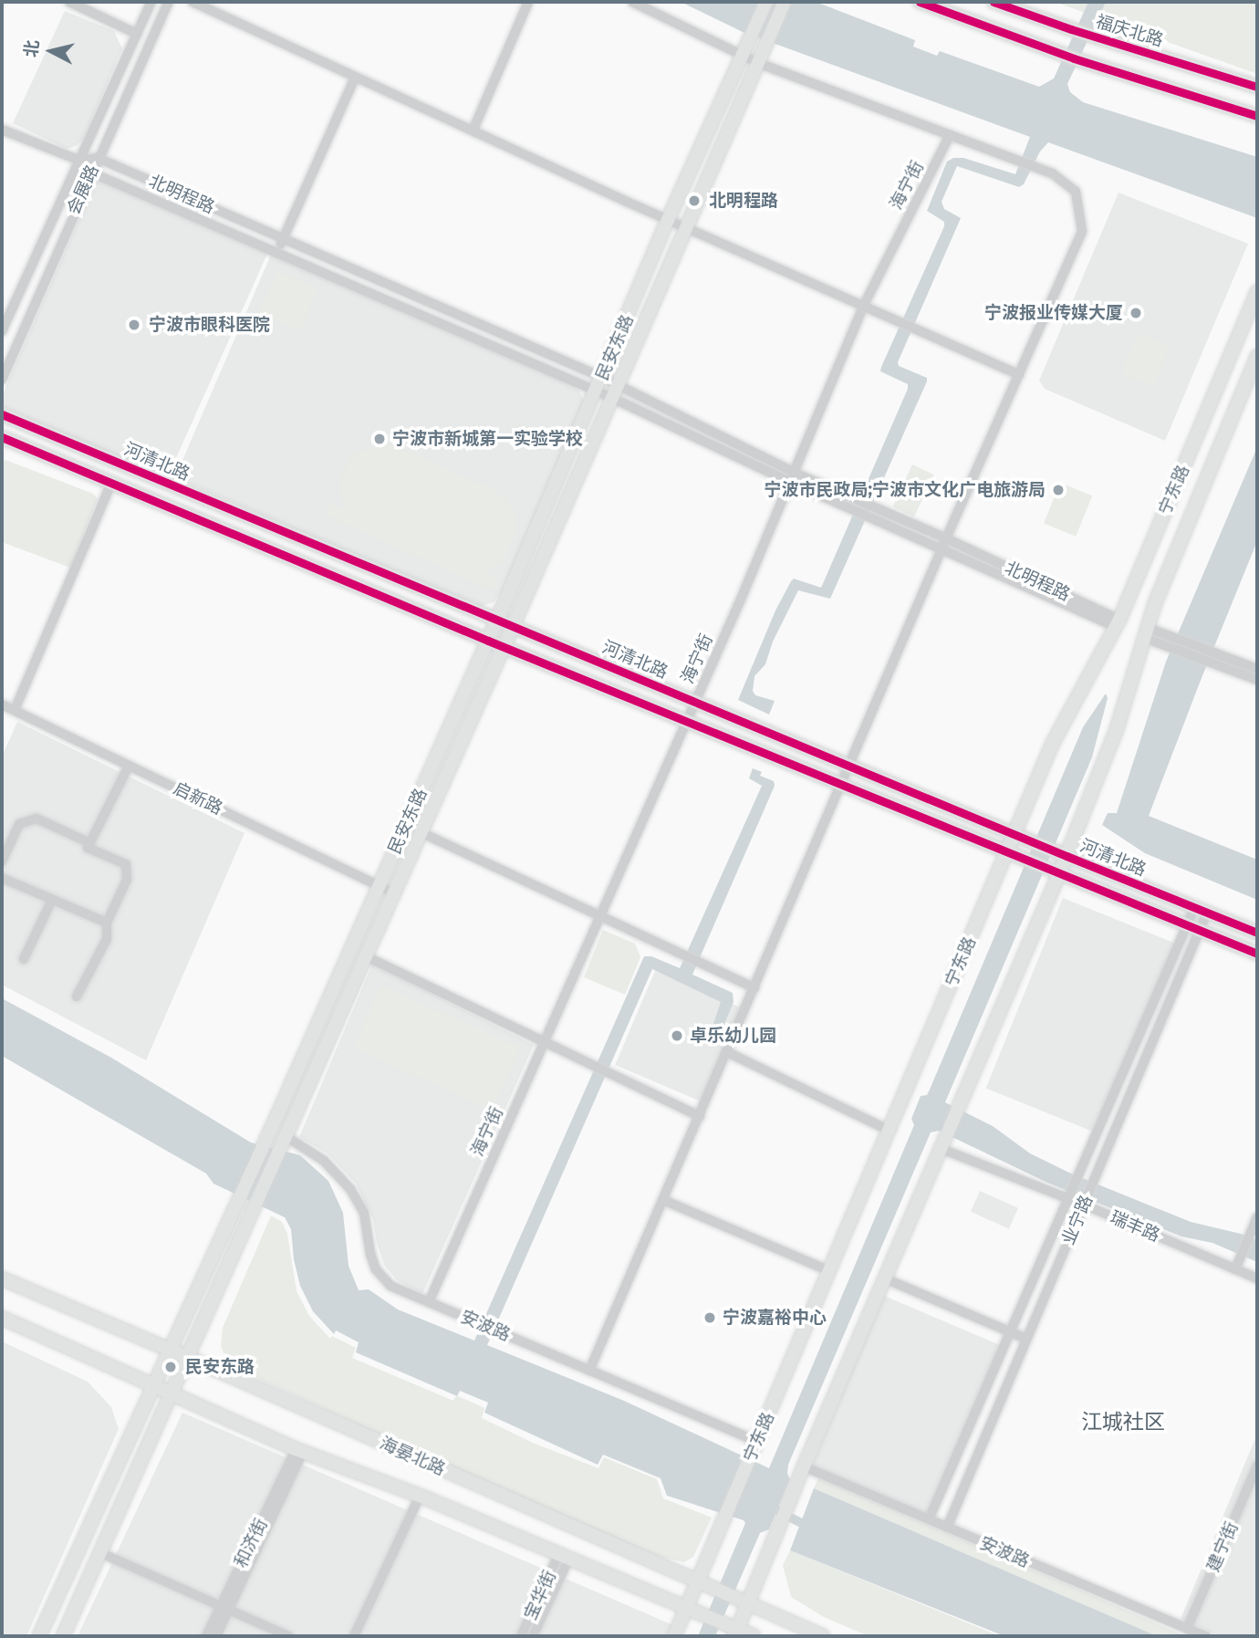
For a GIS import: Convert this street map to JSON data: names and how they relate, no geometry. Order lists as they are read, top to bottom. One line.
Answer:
{"streets":{"main road":["福庆北路","民安东路","河清北路","宁东路","海晏北路"],"street":["海宁街","会展路","北明程路","启新路","业宁路","瑞丰路","安波路","和济街","建宁街","宝华街"]},"crossings":[["海宁街","北明程路"],["海宁街","河清北路"],["海宁街","安波路"],["会展路","北明程路"],["北明程路","民安东路"],["北明程路","宁东路"],["民安东路","河清北路"],["民安东路","启新路"],["民安东路","安波路"],["民安东路","海晏北路"],["河清北路","宁东路"],["河清北路","业宁路"],["宁东路","瑞丰路"],["宁东路","安波路"],["宁东路","海晏北路"],["业宁路","瑞丰路"],["业宁路","安波路"],["安波路","建宁街"],["海晏北路","和济街"],["海晏北路","宝华街"]],"districts":["江城社区"],"places":["北明程路","宁波报业传媒大厦","宁波市眼科医院","宁波市新城第一实验学校","宁波市民政局;宁波市文化广电旅游局","卓乐幼儿园","宁波嘉裕中心","民安东路"],"north":"left"}
